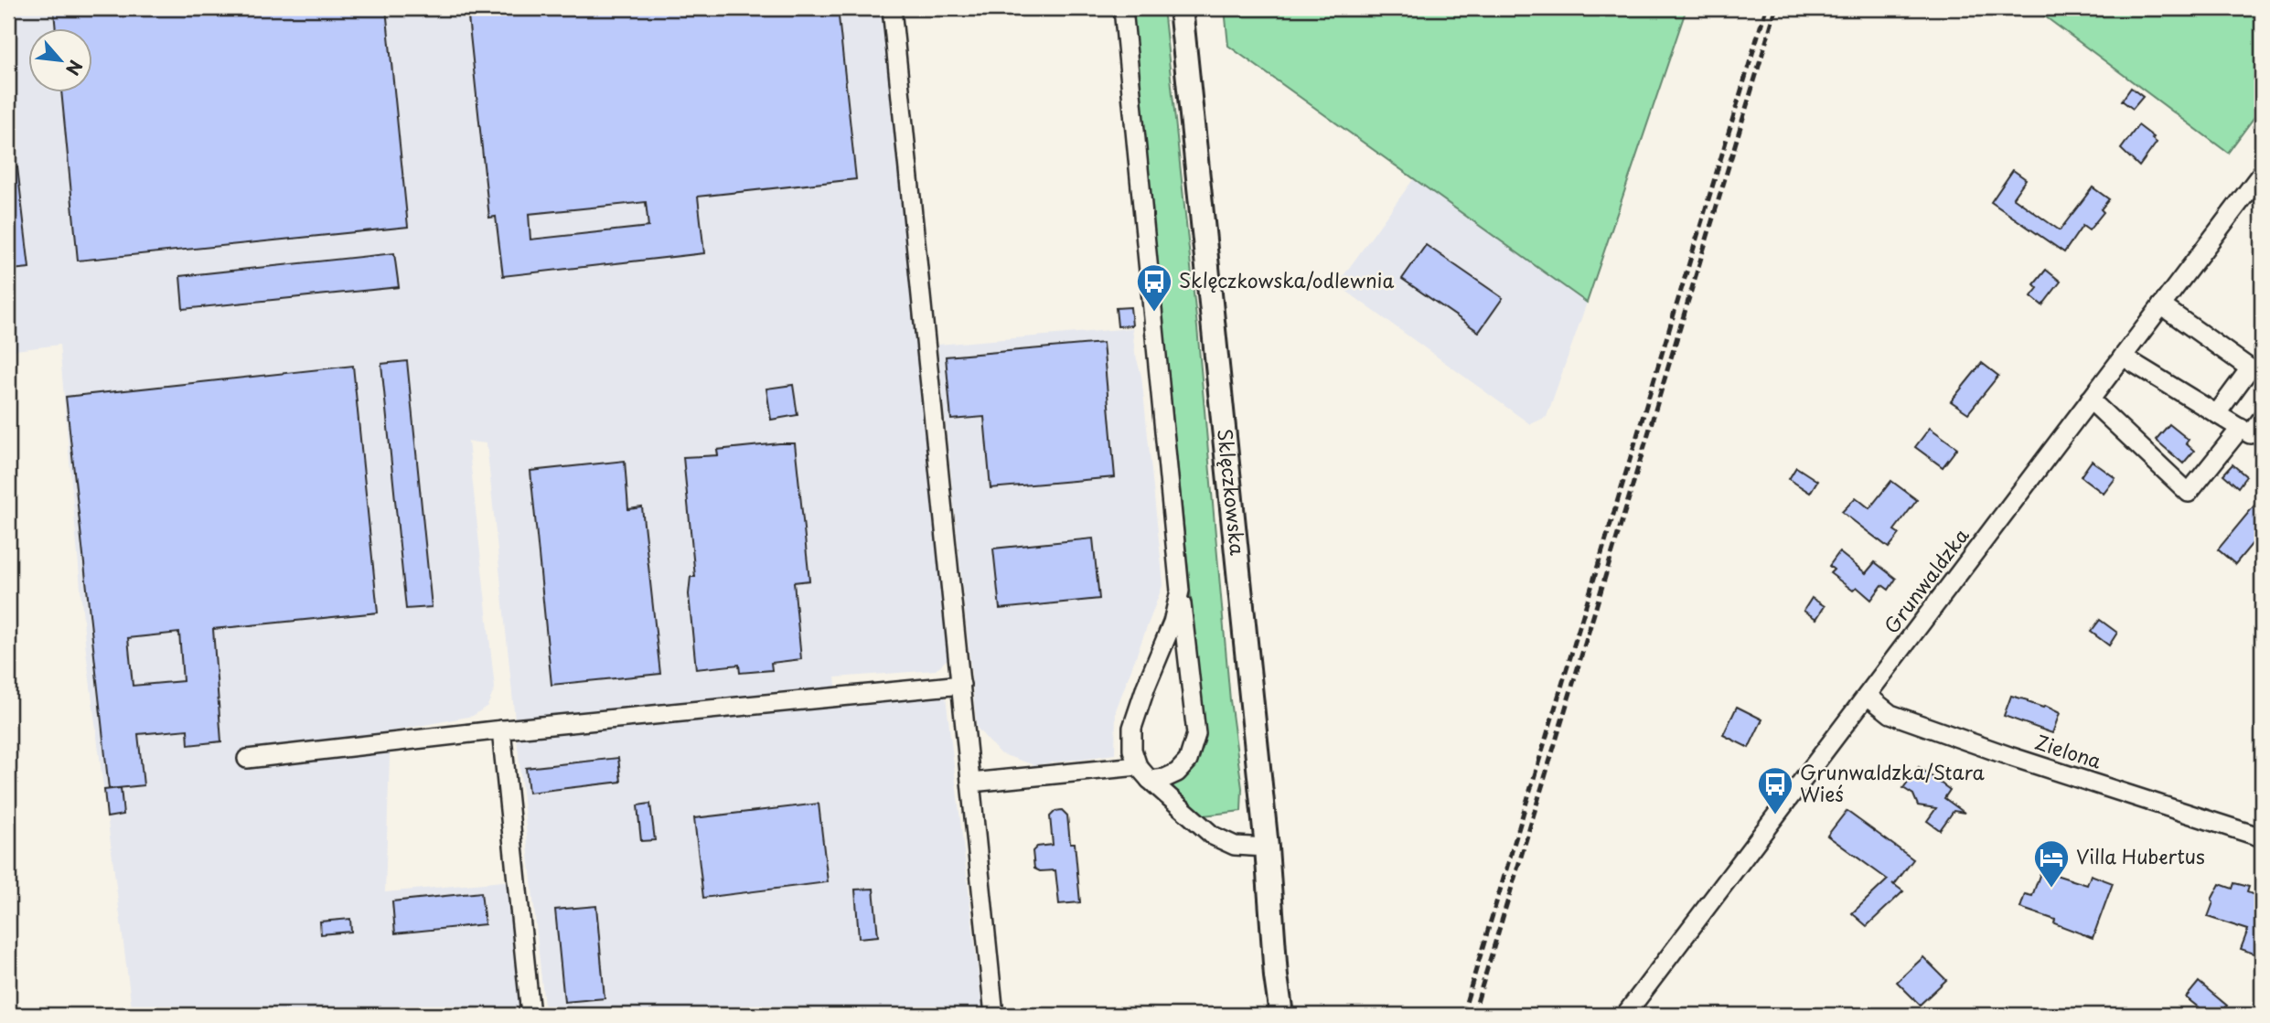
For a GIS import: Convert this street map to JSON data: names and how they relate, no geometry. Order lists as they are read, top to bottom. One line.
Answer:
{"streets":{"main road":["Sklęczkowska"],"street":["Grunwaldzka","Zielona"]},"crossings":[["Grunwaldzka","Zielona"]],"places":{"bus stop":["Sklęczkowska/odlewnia","Grunwaldzka/Stara Wieś"],"hotel":["Villa Hubertus"]},"north":"bottom right"}
